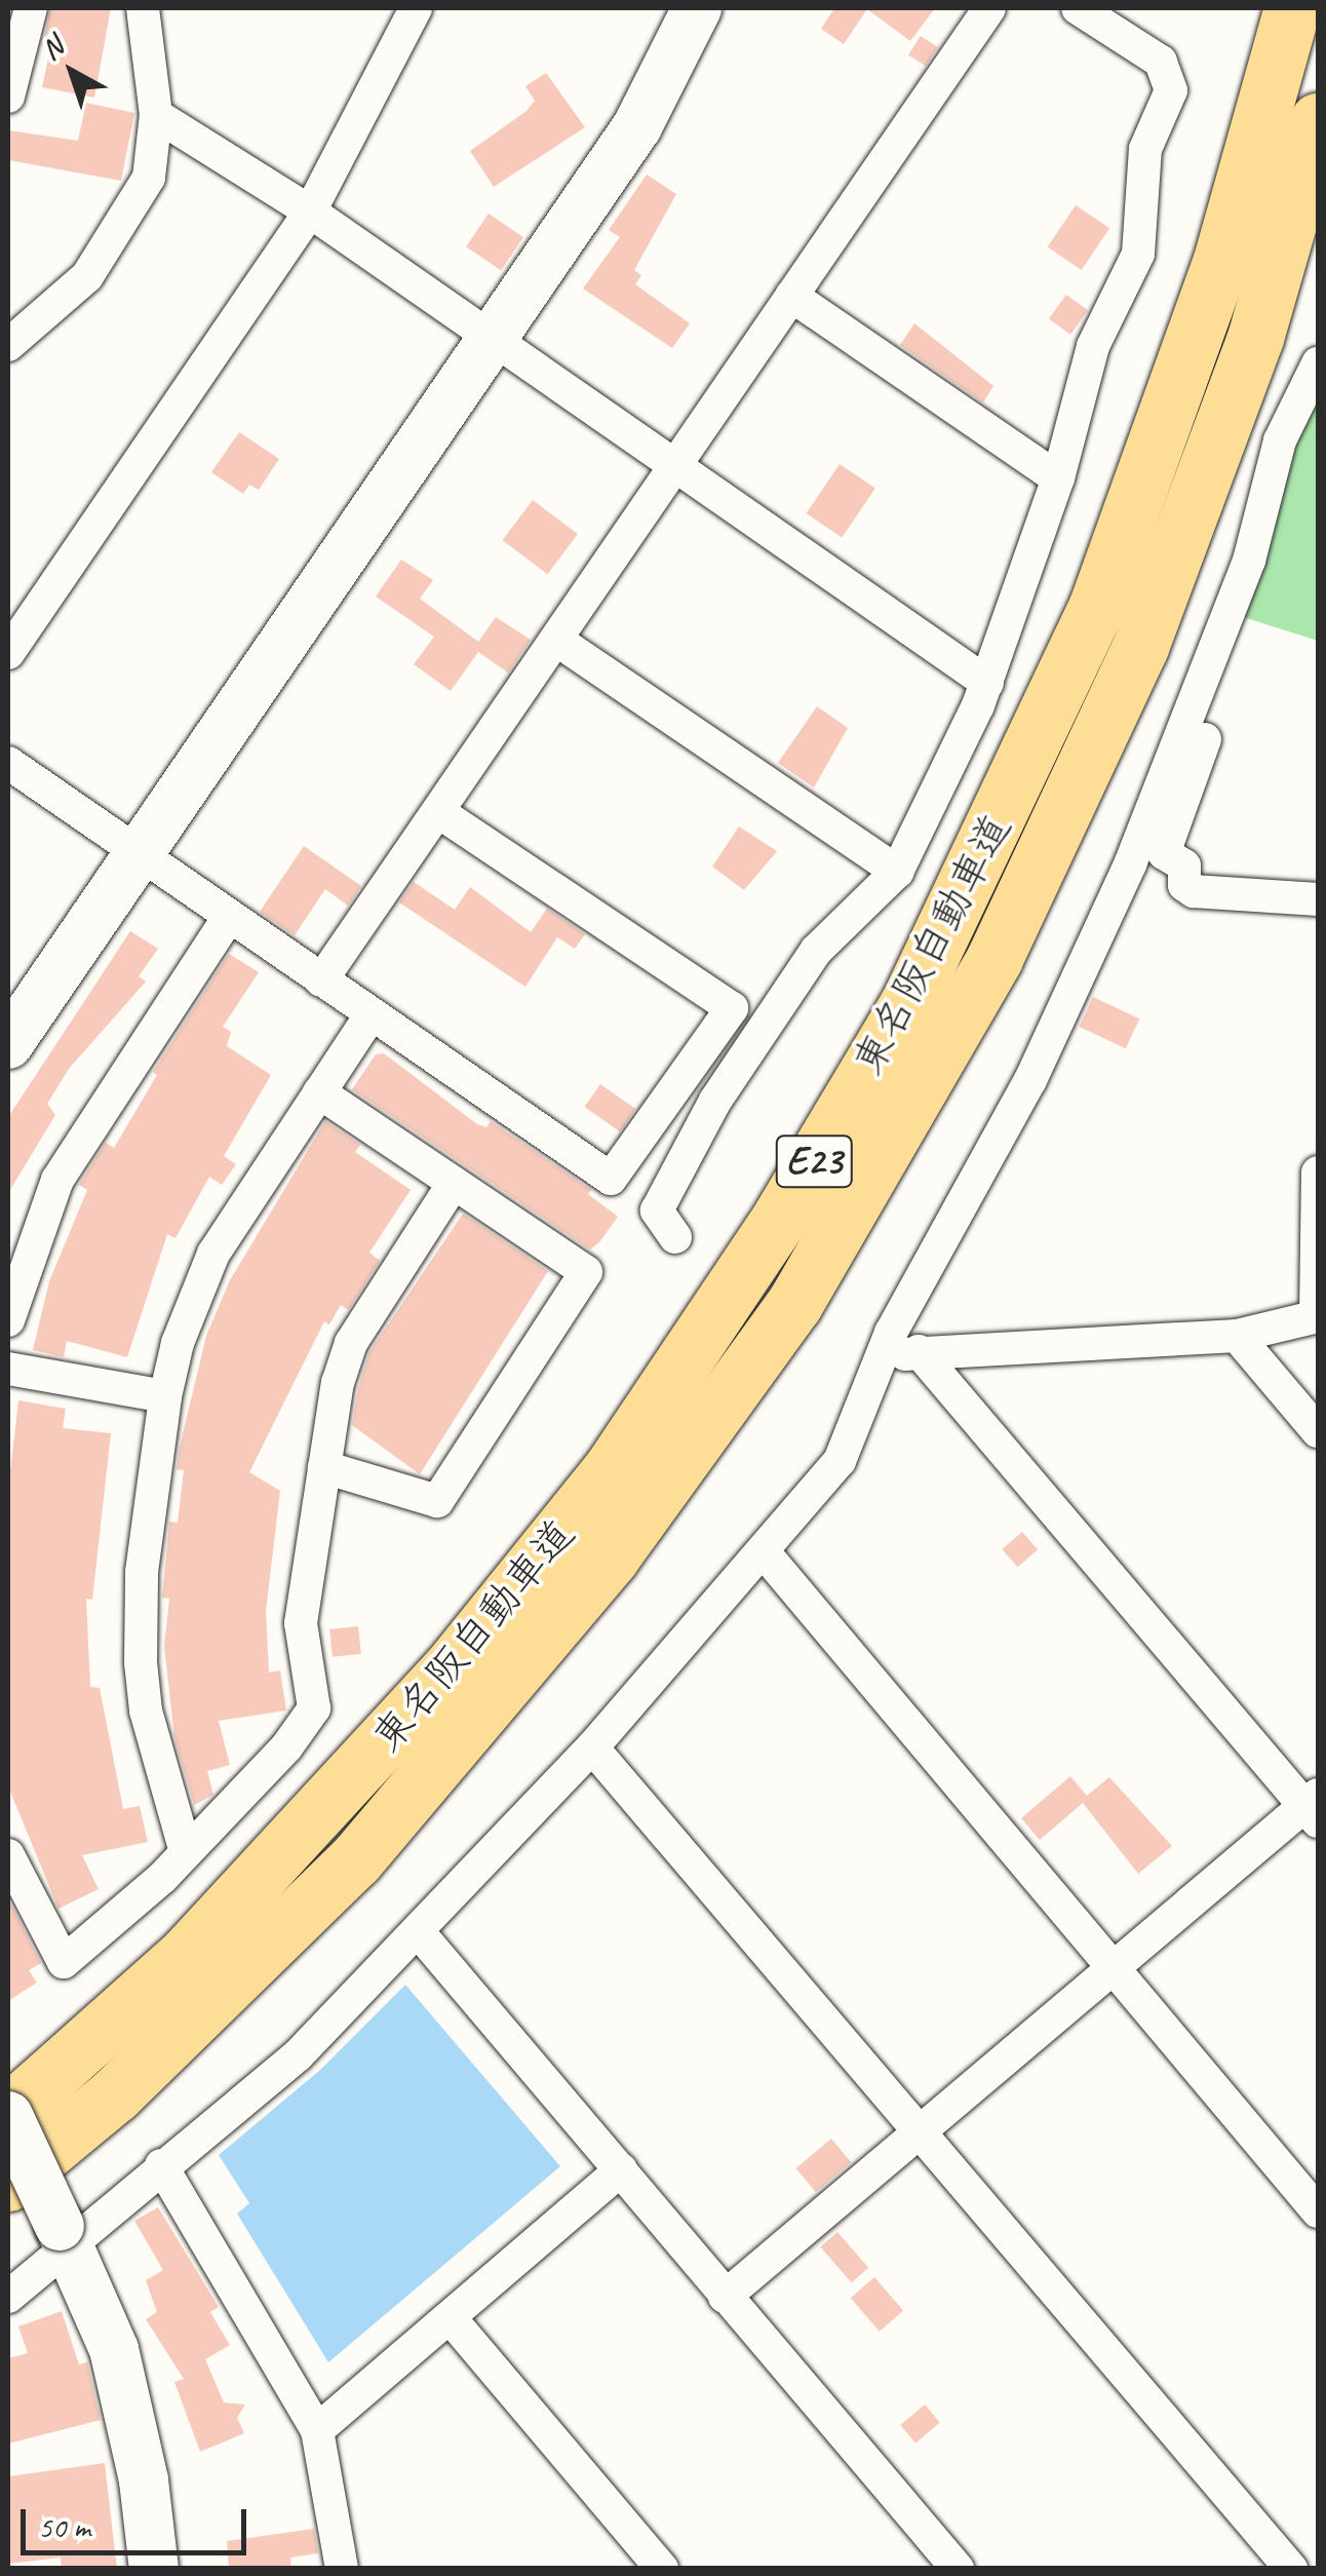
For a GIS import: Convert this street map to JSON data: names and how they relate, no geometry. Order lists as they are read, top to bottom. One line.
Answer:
{"streets":{"highway":["東名阪自動車道","E23"]},"scale_bar":"50 m","north":"top left"}
